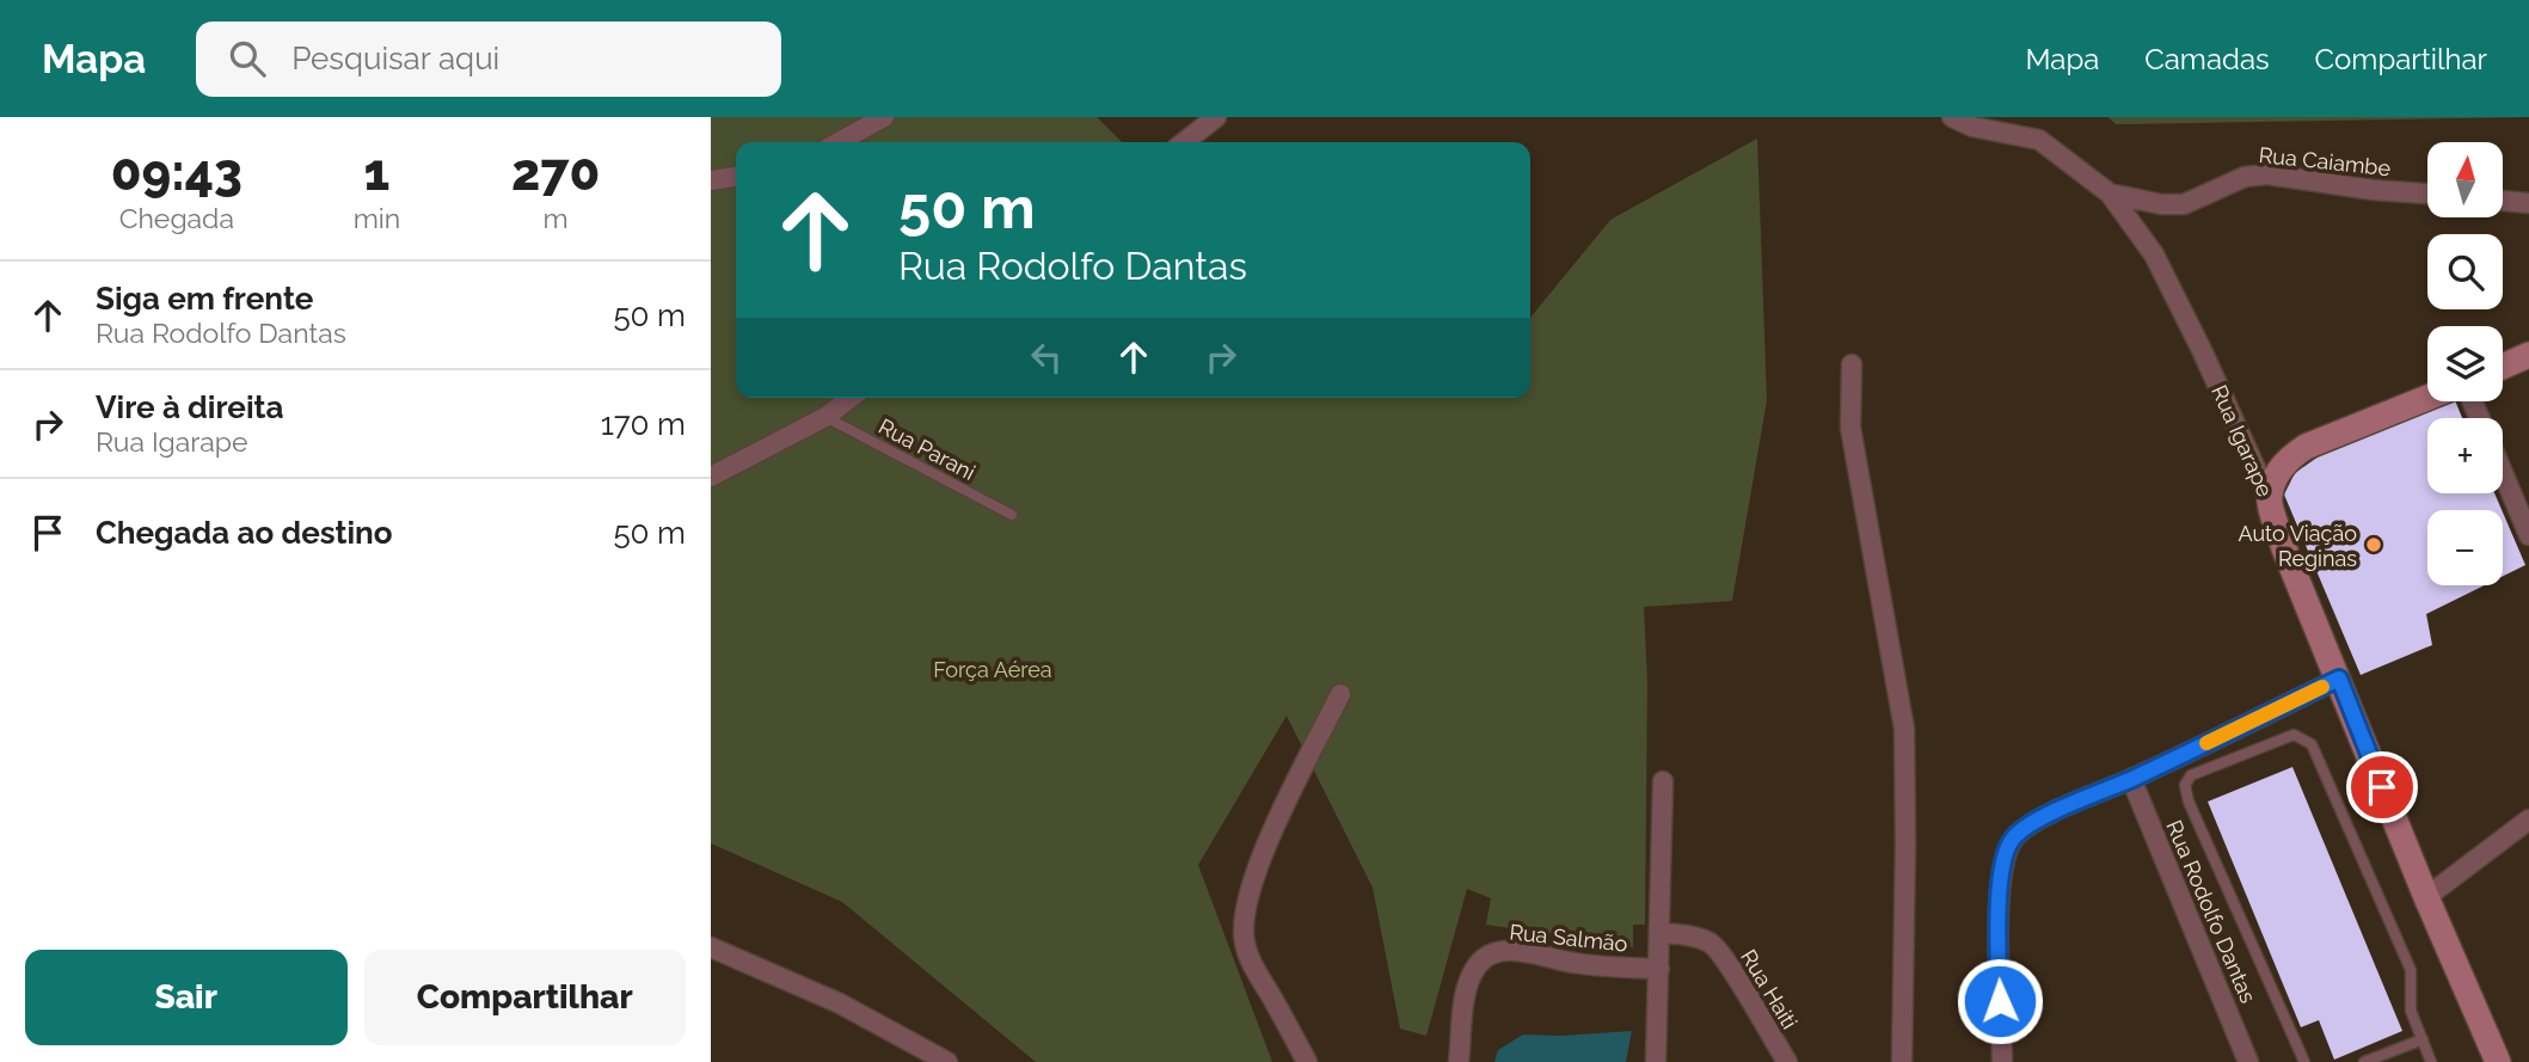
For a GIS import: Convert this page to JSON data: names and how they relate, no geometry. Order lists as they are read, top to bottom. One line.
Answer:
{"streets":{"main road":["Rua Igarape"],"street":["Rua Caiambe","Rua Rodolfo Dantas","Rua Salmão","Rua Haiti"],"lane":["Rua Parani"]},"crossings":[["Rua Caiambe","Rua Igarape"]],"parks":["Força Aérea"],"places":["Auto Viação Reginas"],"north":"top","page":{"header":"Mapa","search":"Pesquisar aqui","nav":["Mapa","Camadas","Compartilhar"],"eta":["09:43","Chegada","1","min","270","m"],"map_buttons":["+","−"],"turn":["50 m","Rua Rodolfo Dantas"],"list":[{"name":"Siga em frente","note":"Rua Rodolfo Dantas","value":"50 m"},{"name":"Vire à direita","note":"Rua Igarape","value":"170 m"},{"name":"Chegada ao destino","value":"50 m"}],"buttons":["Sair","Compartilhar"]}}
